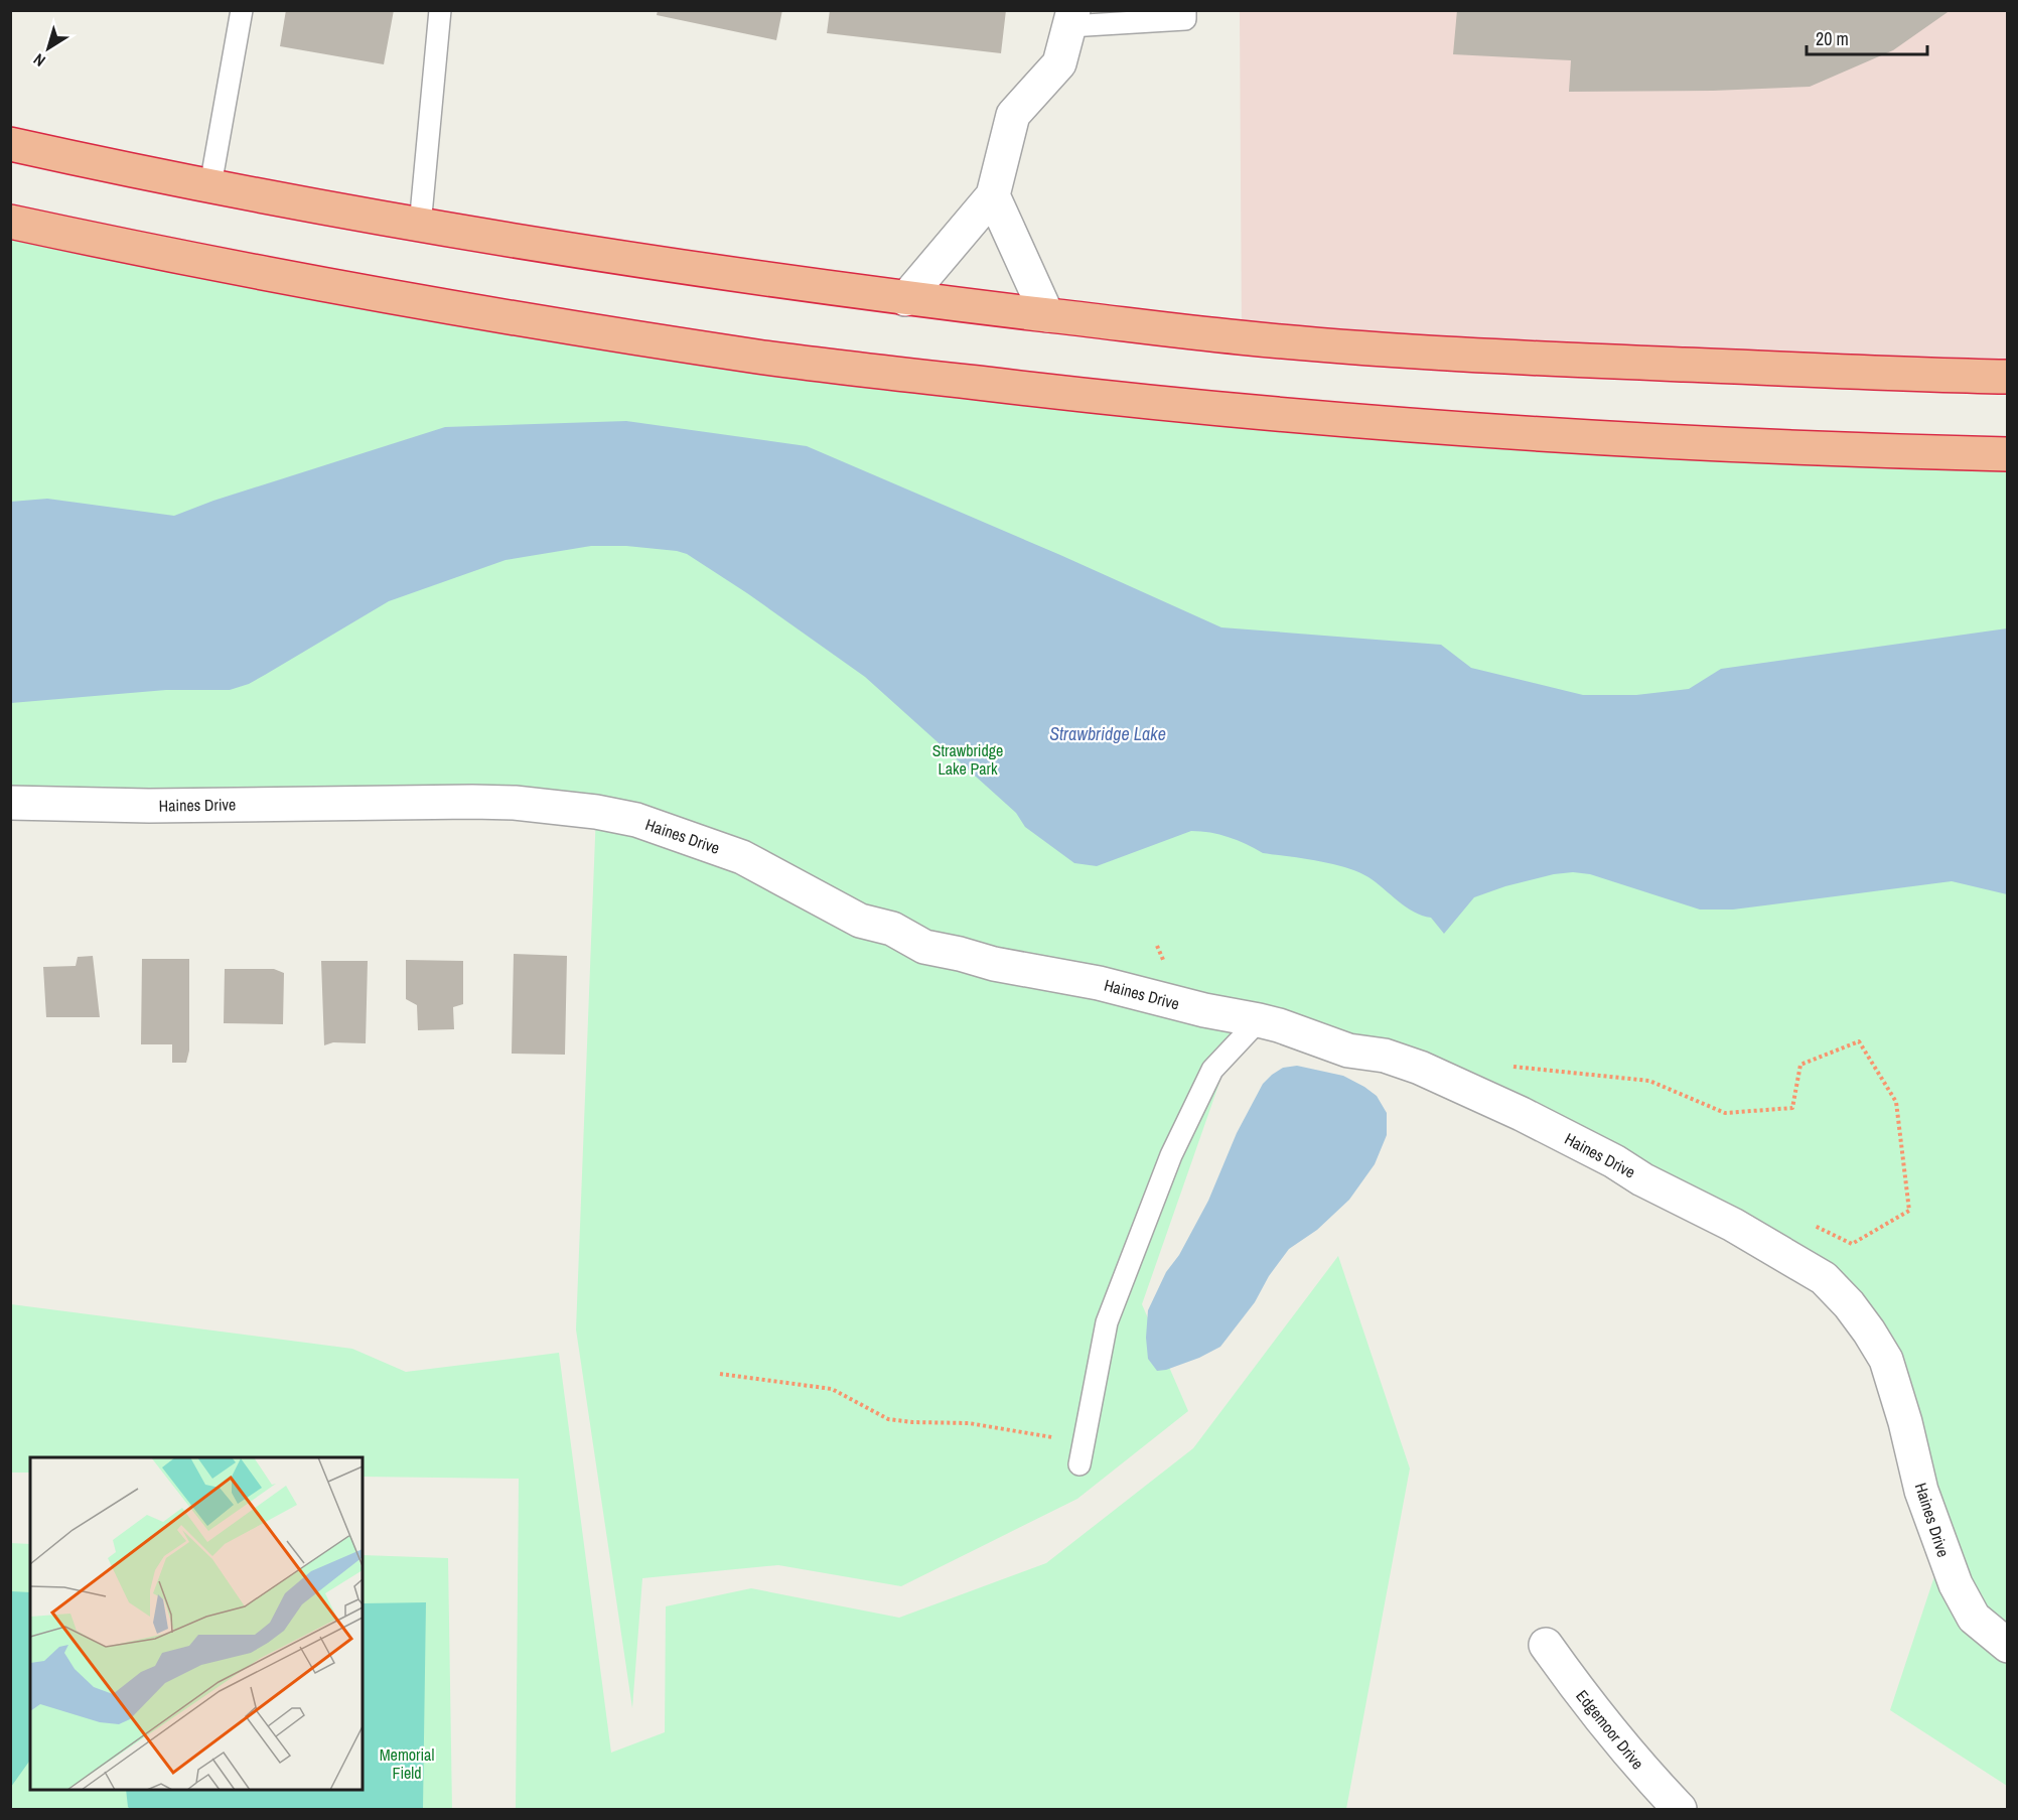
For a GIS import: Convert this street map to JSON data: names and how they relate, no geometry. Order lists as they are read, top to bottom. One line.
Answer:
{"streets":{"street":["Haines Drive","Edgemoor Drive"]},"water":["Strawbridge Lake"],"parks":["Strawbridge Lake Park","Memorial Field"],"scale_bar":"20 m","north":"bottom left"}
